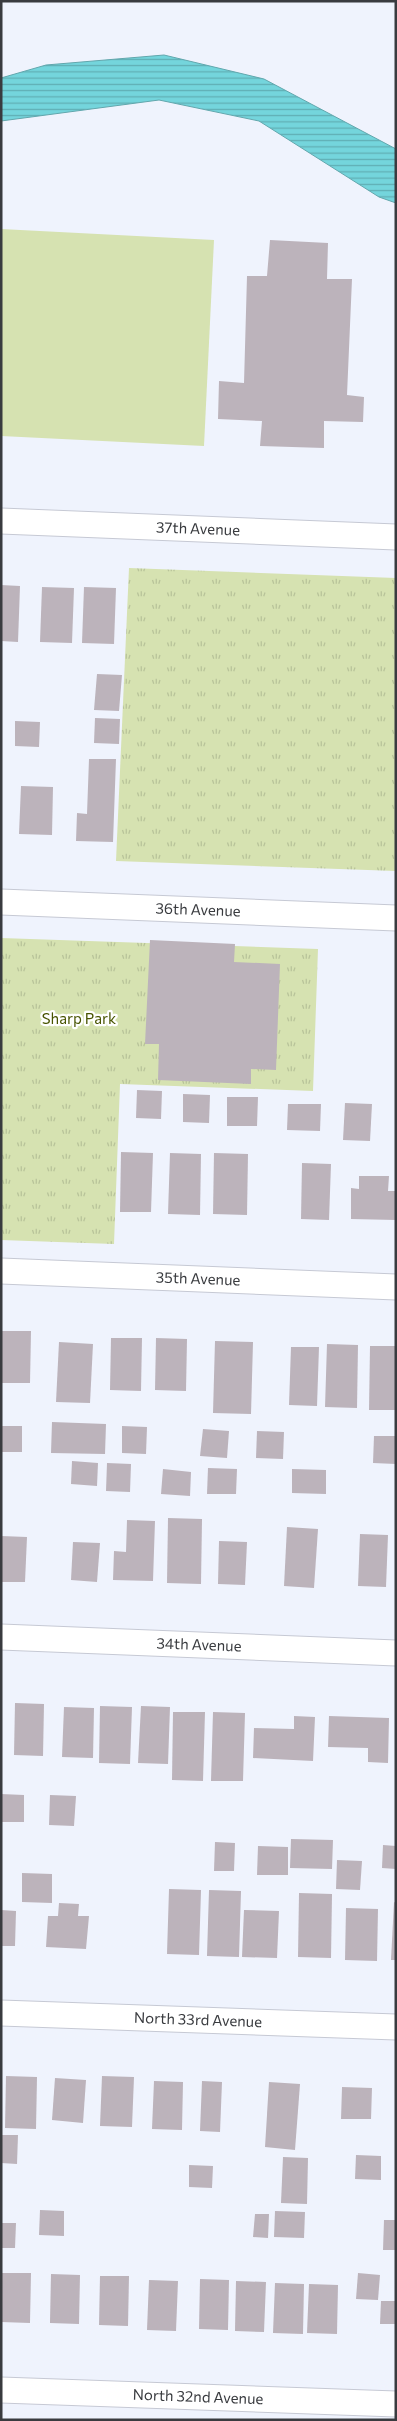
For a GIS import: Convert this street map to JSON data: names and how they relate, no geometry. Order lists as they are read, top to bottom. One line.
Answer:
{"streets":{"street":["37th Avenue","36th Avenue","35th Avenue","34th Avenue","North 33rd Avenue","North 32nd Avenue"]},"parks":["Sharp Park"]}
